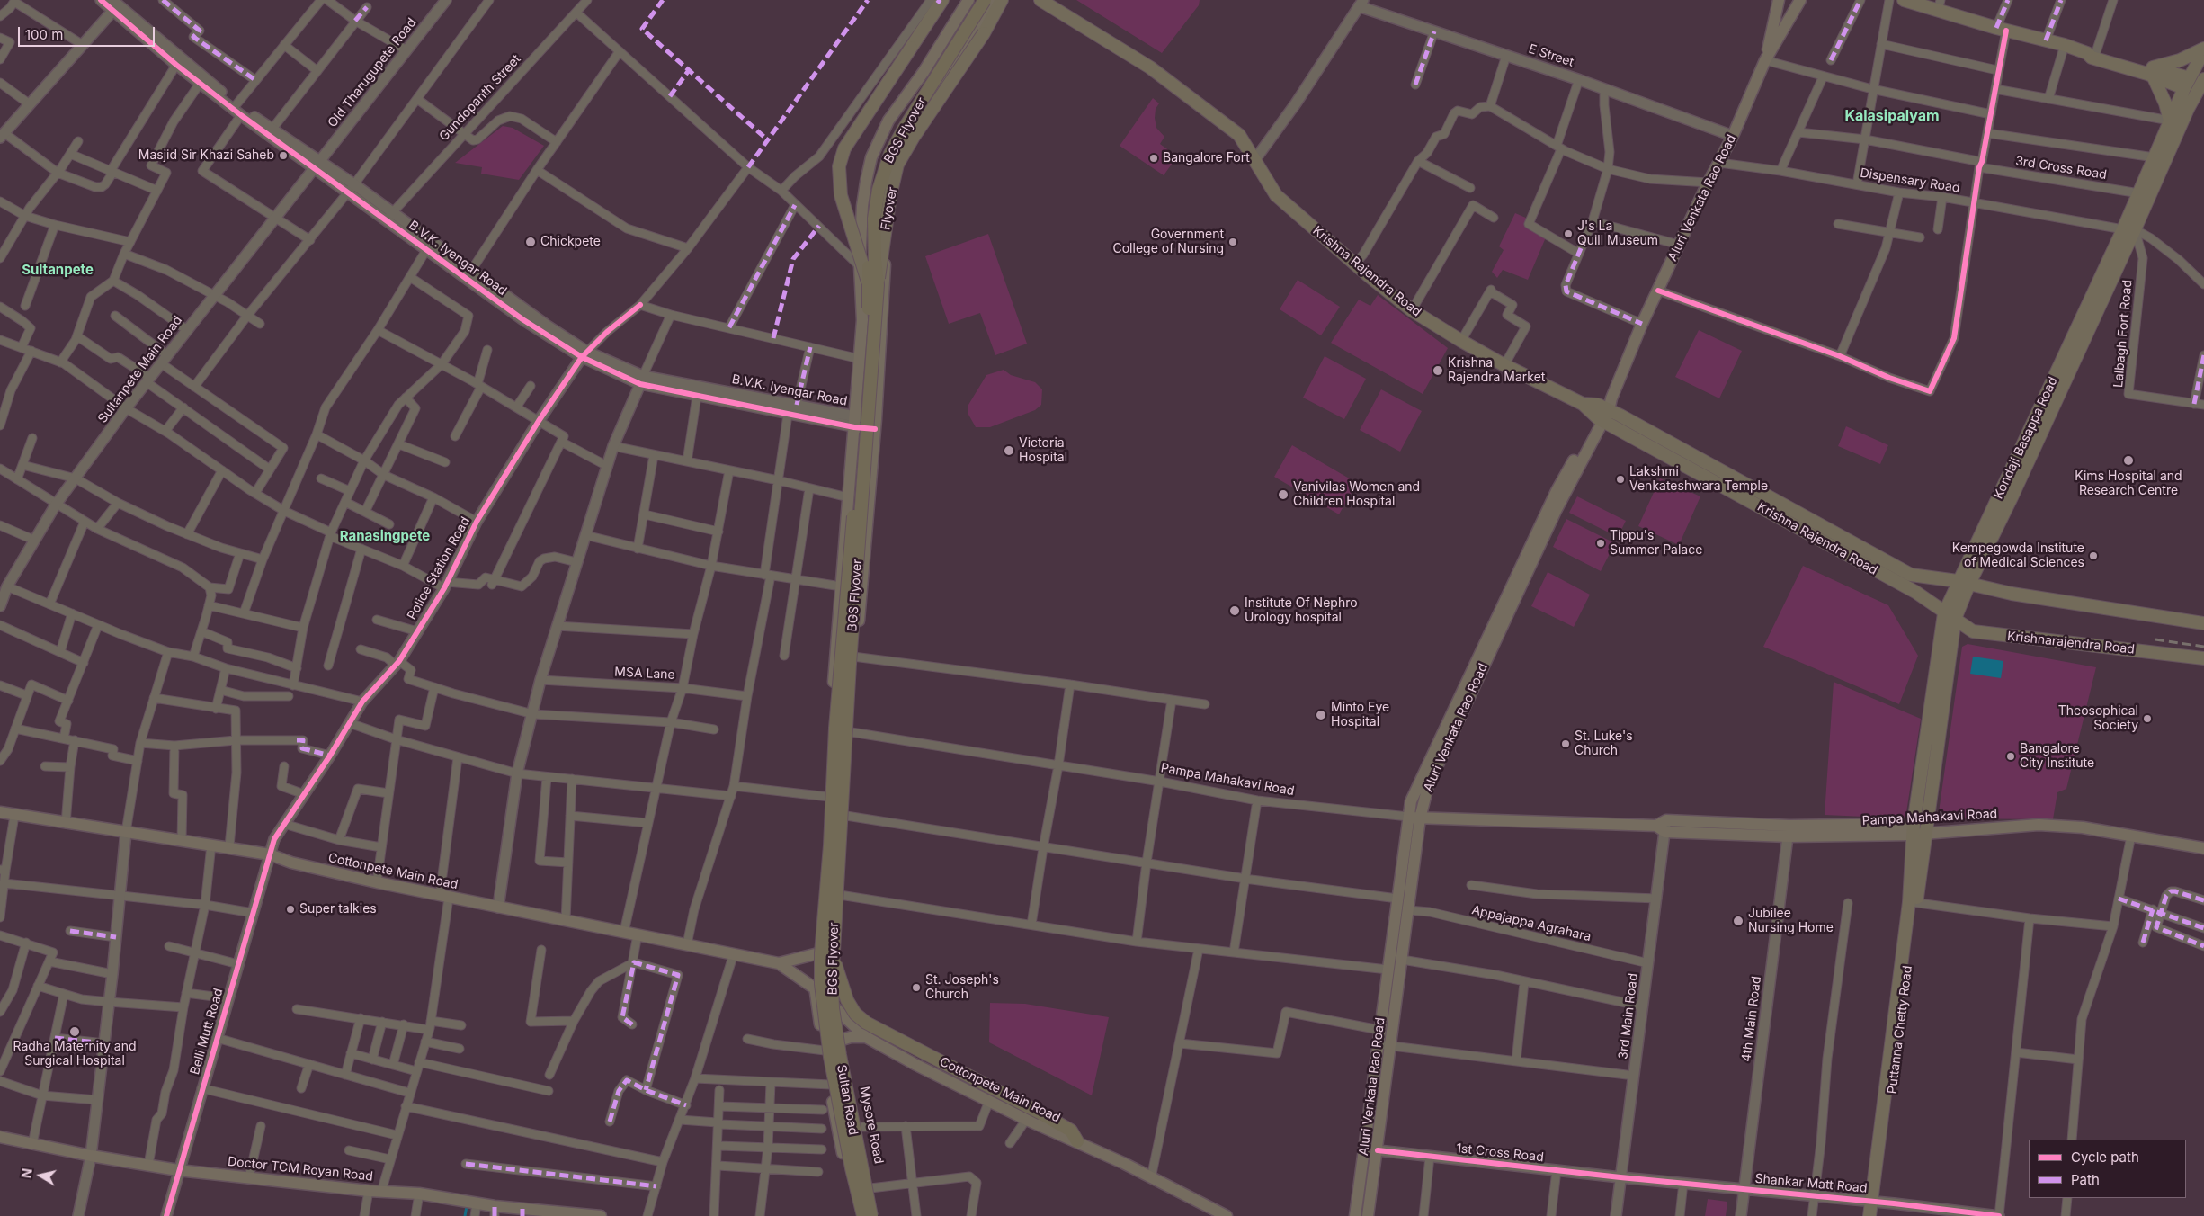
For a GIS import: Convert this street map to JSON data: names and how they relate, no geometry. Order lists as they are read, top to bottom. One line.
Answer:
{"streets":{"highway":["BGS Flyover"],"main road":["Aluri Venkata Rao Road","Flyover","Krishna Rajendra Road","Kondaji Basappa Road","Krishnarajendra Road","Pampa Mahakavi Road","Cottonpete Main Road","Puttanna Chetty Road","Sultan Road","Mysore Road","Doctor TCM Royan Road"],"street":["E Street","Old Tharugupete Road","Gundopanth Street","3rd Cross Road","Dispensary Road","B.V.K. Iyengar Road","Lalbagh Fort Road","Sultanpete Main Road","Police Station Road","MSA Lane","Appajappa Agrahara","3rd Main Road","4th Main Road","Belli Mutt Road","1st Cross Road","Shankar Matt Road"]},"crossings":[["E Street","Aluri Venkata Rao Road"],["Old Tharugupete Road","B.V.K. Iyengar Road"],["Old Tharugupete Road","Sultanpete Main Road"],["Gundopanth Street","B.V.K. Iyengar Road"],["BGS Flyover","Flyover"],["3rd Cross Road","Kondaji Basappa Road"],["Dispensary Road","Aluri Venkata Rao Road"],["Dispensary Road","Lalbagh Fort Road"],["Dispensary Road","Kondaji Basappa Road"],["Aluri Venkata Rao Road","Krishna Rajendra Road"],["Aluri Venkata Rao Road","Pampa Mahakavi Road"],["Aluri Venkata Rao Road","Appajappa Agrahara"],["Aluri Venkata Rao Road","1st Cross Road"],["B.V.K. Iyengar Road","Sultanpete Main Road"],["B.V.K. Iyengar Road","Police Station Road"],["B.V.K. Iyengar Road","Sultan Road"],["Krishna Rajendra Road","Kondaji Basappa Road"],["Krishna Rajendra Road","Krishnarajendra Road"],["Lalbagh Fort Road","Kondaji Basappa Road"],["Kondaji Basappa Road","Krishnarajendra Road"],["Kondaji Basappa Road","Pampa Mahakavi Road"],["Kondaji Basappa Road","Puttanna Chetty Road"],["Police Station Road","Cottonpete Main Road"],["Police Station Road","Belli Mutt Road"],["Pampa Mahakavi Road","3rd Main Road"],["Pampa Mahakavi Road","4th Main Road"],["Pampa Mahakavi Road","Puttanna Chetty Road"],["Pampa Mahakavi Road","Mysore Road"],["Cottonpete Main Road","Belli Mutt Road"],["Cottonpete Main Road","Sultan Road"],["Cottonpete Main Road","Mysore Road"],["Appajappa Agrahara","3rd Main Road"],["3rd Main Road","1st Cross Road"],["3rd Main Road","Shankar Matt Road"],["4th Main Road","Shankar Matt Road"],["Puttanna Chetty Road","Shankar Matt Road"],["Belli Mutt Road","Doctor TCM Royan Road"],["1st Cross Road","Shankar Matt Road"]],"districts":["Kalasipalyam","Sultanpete","Ranasingpete"],"places":["Masjid Sir Khazi Saheb","Bangalore Fort","J's La Quill Museum","Chickpete","Government College of Nursing","Krishna Rajendra Market","Victoria Hospital","Kims Hospital and Research Centre","Lakshmi Venkateshwara Temple","Vanivilas Women and Children Hospital","Tippu's Summer Palace","Kempegowda Institute of Medical Sciences","Institute Of Nephro Urology hospital","Minto Eye Hospital","Theosophical Society","St. Luke's Church","Bangalore City Institute","Super talkies","Jubilee Nursing Home","St. Joseph's Church","Radha Maternity and Surgical Hospital"],"legend":["Cycle path","Path"],"scale_bar":"100 m","north":"left"}
